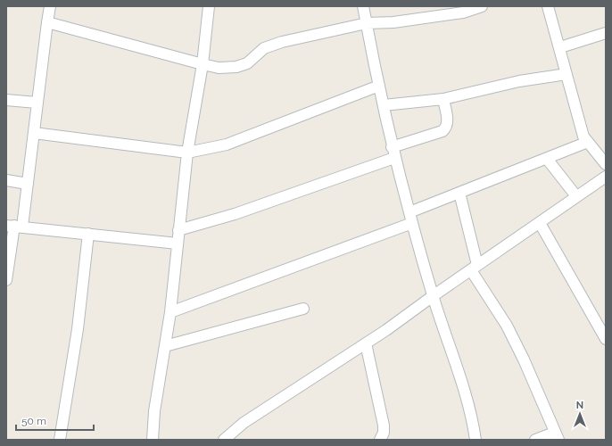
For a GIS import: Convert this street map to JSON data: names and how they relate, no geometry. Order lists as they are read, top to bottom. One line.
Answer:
{"scale_bar":"50 m","north":"top"}
